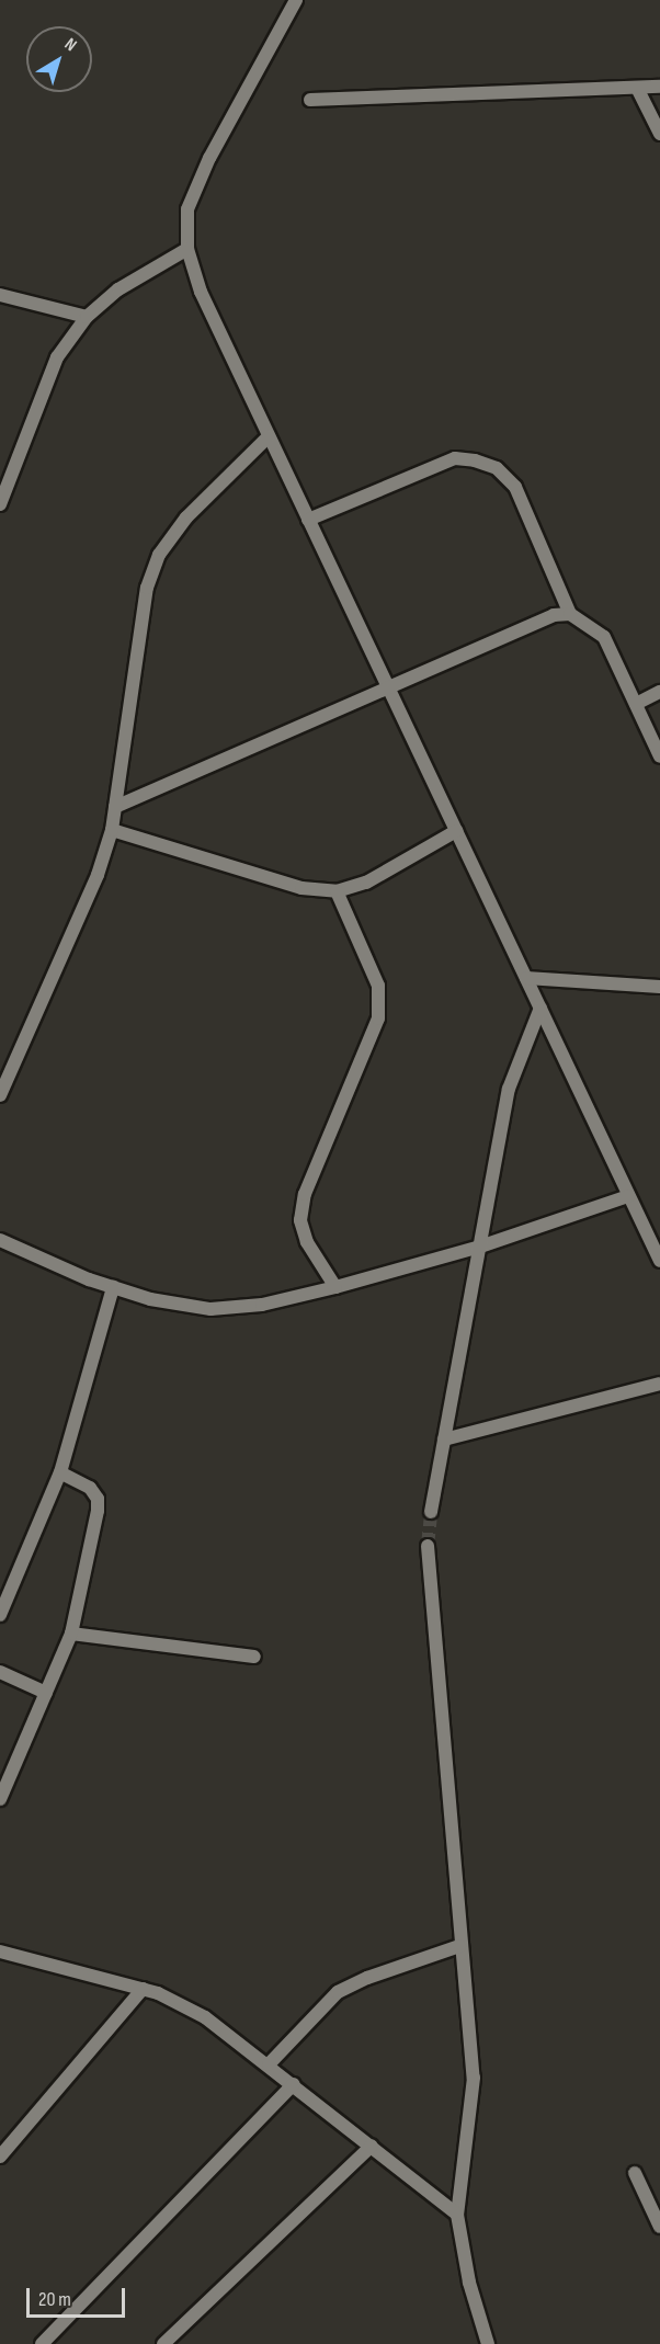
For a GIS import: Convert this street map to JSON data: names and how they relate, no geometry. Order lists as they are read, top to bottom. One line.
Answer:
{"scale_bar":"20 m","north":"top right"}
